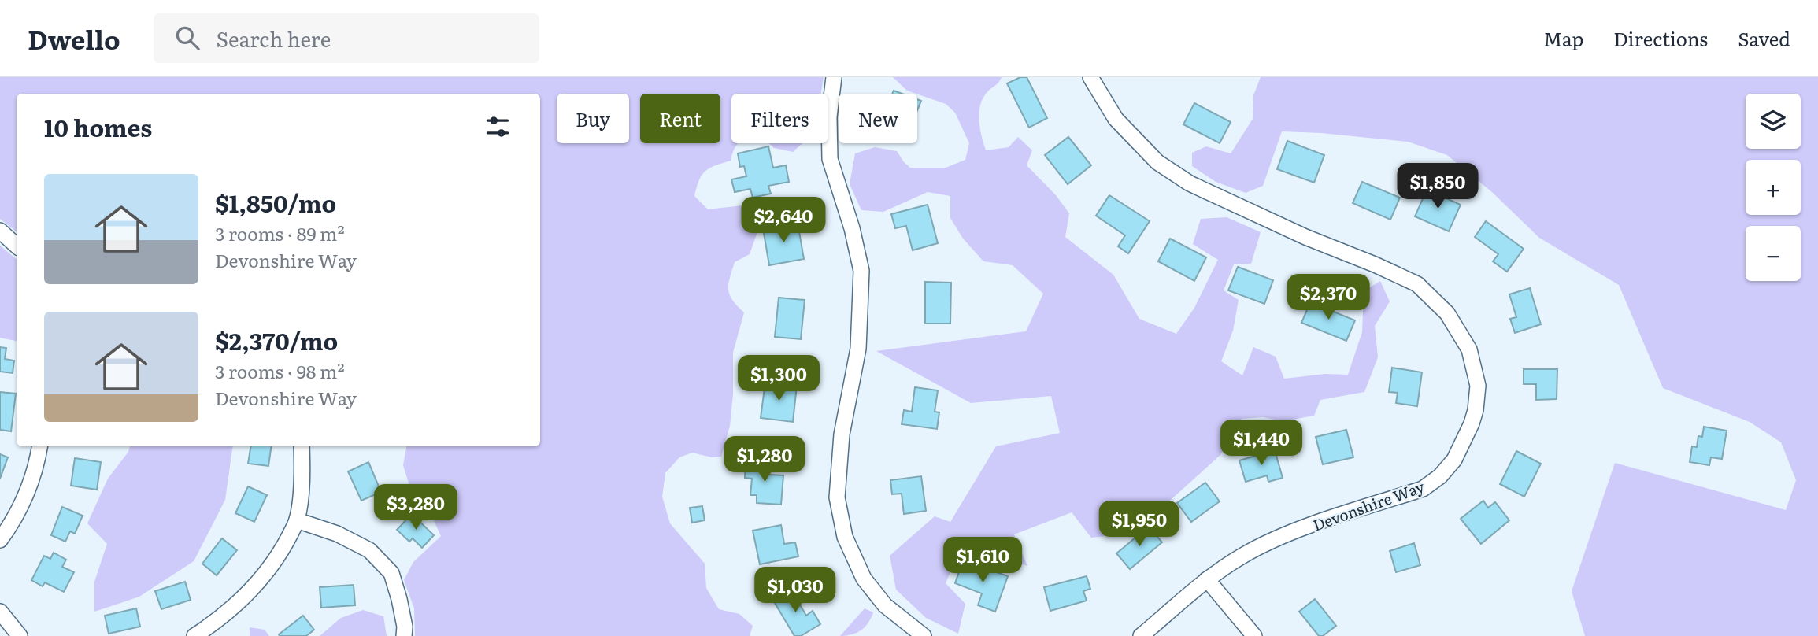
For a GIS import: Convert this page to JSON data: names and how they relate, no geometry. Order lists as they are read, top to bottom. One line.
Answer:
{"streets":{"street":["Devonshire Way"]},"page":{"header":"Dwello","search":"Search here","nav":["Map","Directions","Saved"],"map_buttons":["+","−"],"chip":["Buy","Rent","Filters","New"],"heading":"10 homes","list":[{"name":"$1,850/mo","note":"3 rooms · 89 m² · Devonshire Way"},{"name":"$2,370/mo","note":"3 rooms · 98 m² · Devonshire Way"}],"price":["$1,850","$2,640","$2,370","$1,300","$1,440","$1,280","$3,280","$1,950","$1,610","$1,030"]}}
